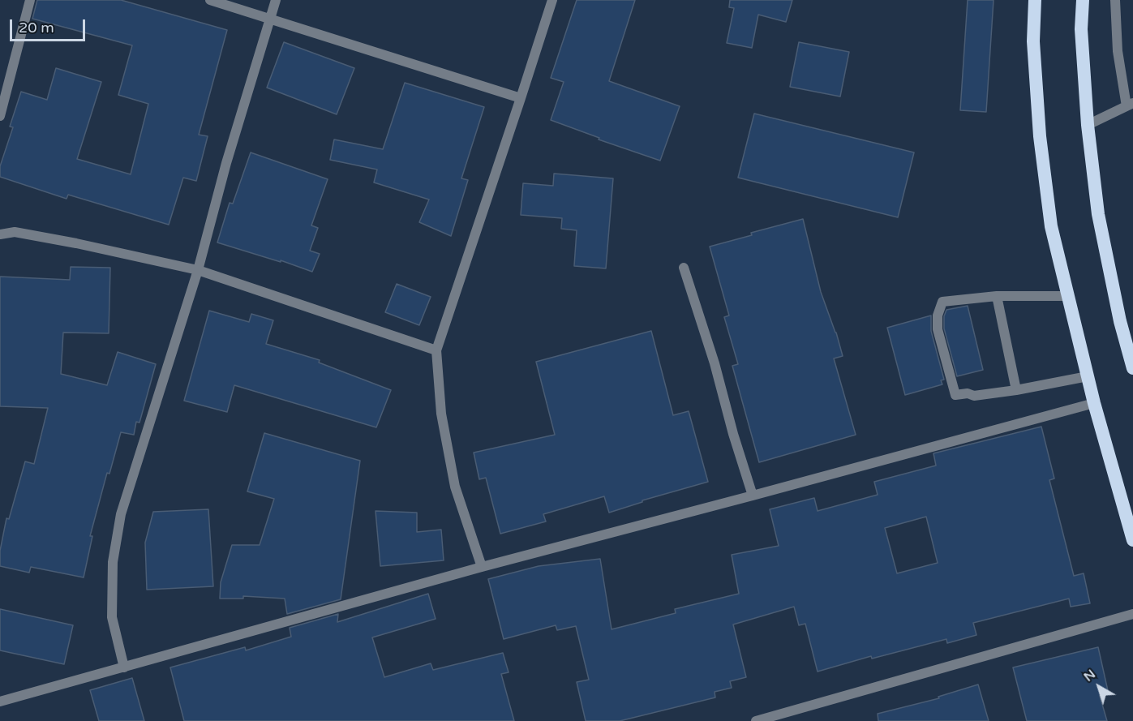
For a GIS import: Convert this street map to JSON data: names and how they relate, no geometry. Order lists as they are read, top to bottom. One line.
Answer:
{"scale_bar":"20 m","north":"top left"}
